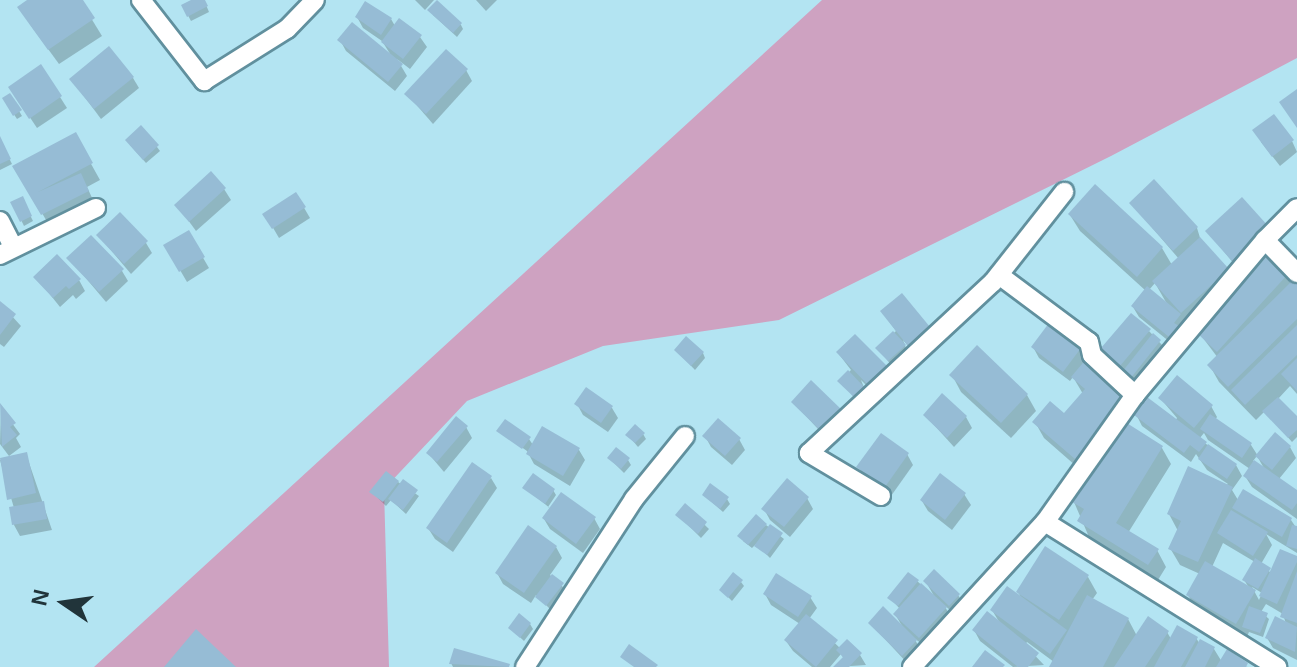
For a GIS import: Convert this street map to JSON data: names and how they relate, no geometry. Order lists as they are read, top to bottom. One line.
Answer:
{"north":"left"}
